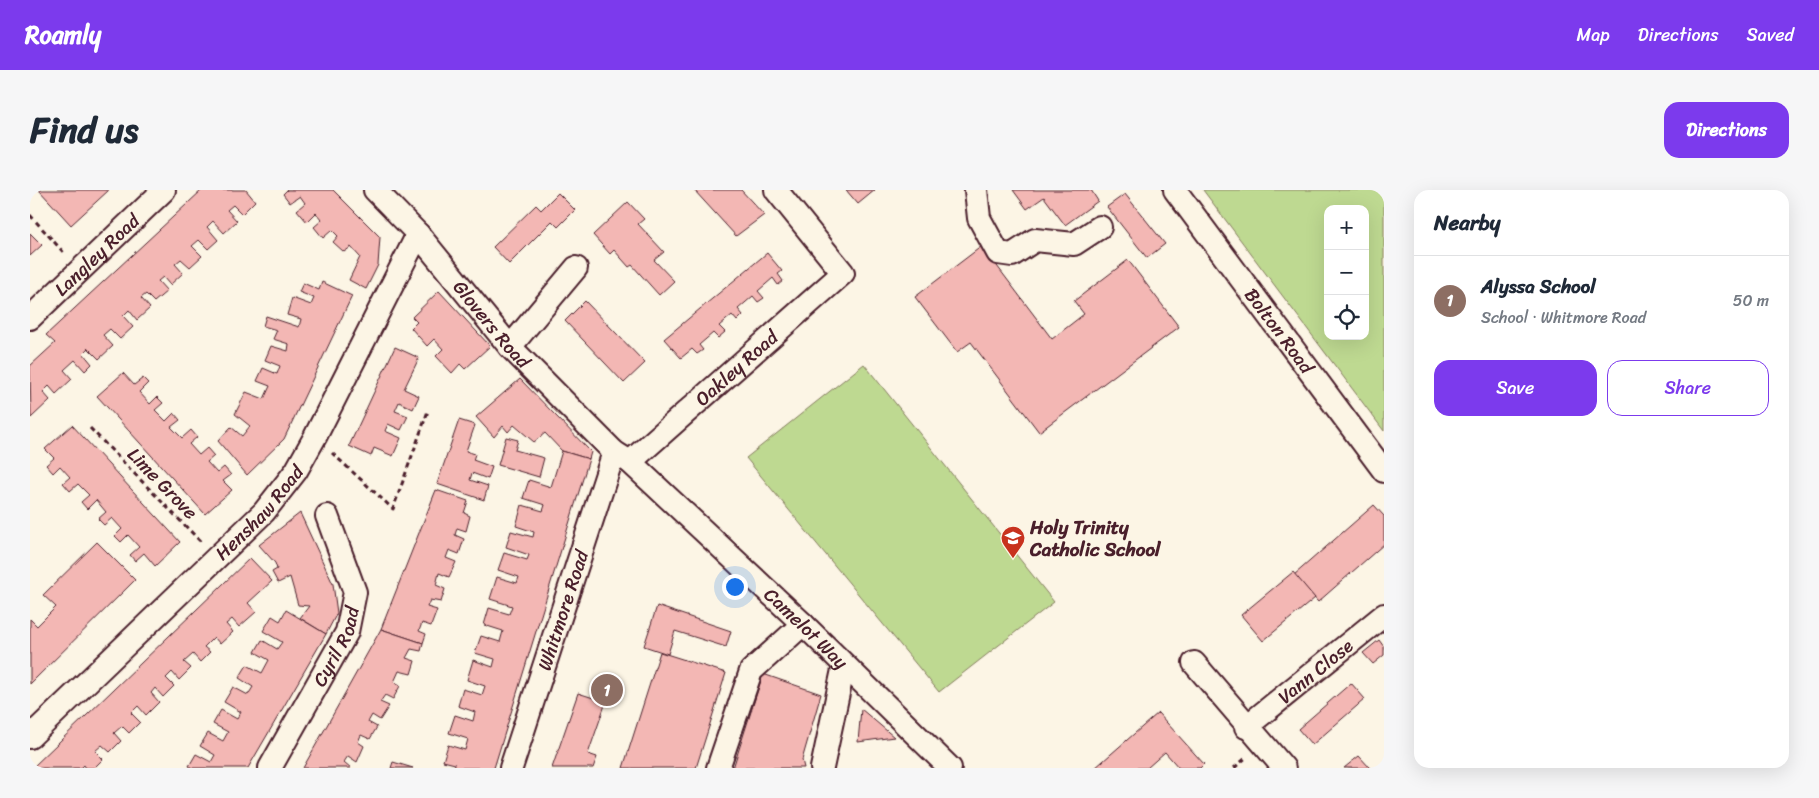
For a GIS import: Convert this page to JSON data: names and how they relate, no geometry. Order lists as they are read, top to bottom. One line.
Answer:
{"streets":{"street":["Langley Road","Glovers Road","Bolton Road","Oakley Road","Henshaw Road","Whitmore Road","Camelot Way","Cyril Road","Vann Close"],"path":["Lime Grove"]},"crossings":[["Glovers Road","Oakley Road"],["Glovers Road","Henshaw Road"],["Glovers Road","Whitmore Road"],["Glovers Road","Camelot Way"],["Oakley Road","Whitmore Road"],["Oakley Road","Camelot Way"],["Lime Grove","Henshaw Road"],["Whitmore Road","Camelot Way"]],"places":{"school or university":["Holy Trinity Catholic School"]},"page":{"header":"Roamly","nav":["Map","Directions","Saved"],"title":"Find us","buttons":["Directions",["Save","Share"]],"heading":"Nearby","map_buttons":["+","−"],"list":[{"mark":"1","name":"Alyssa School","note":"School · Whitmore Road","value":"50 m"}],"pins":"1"}}
